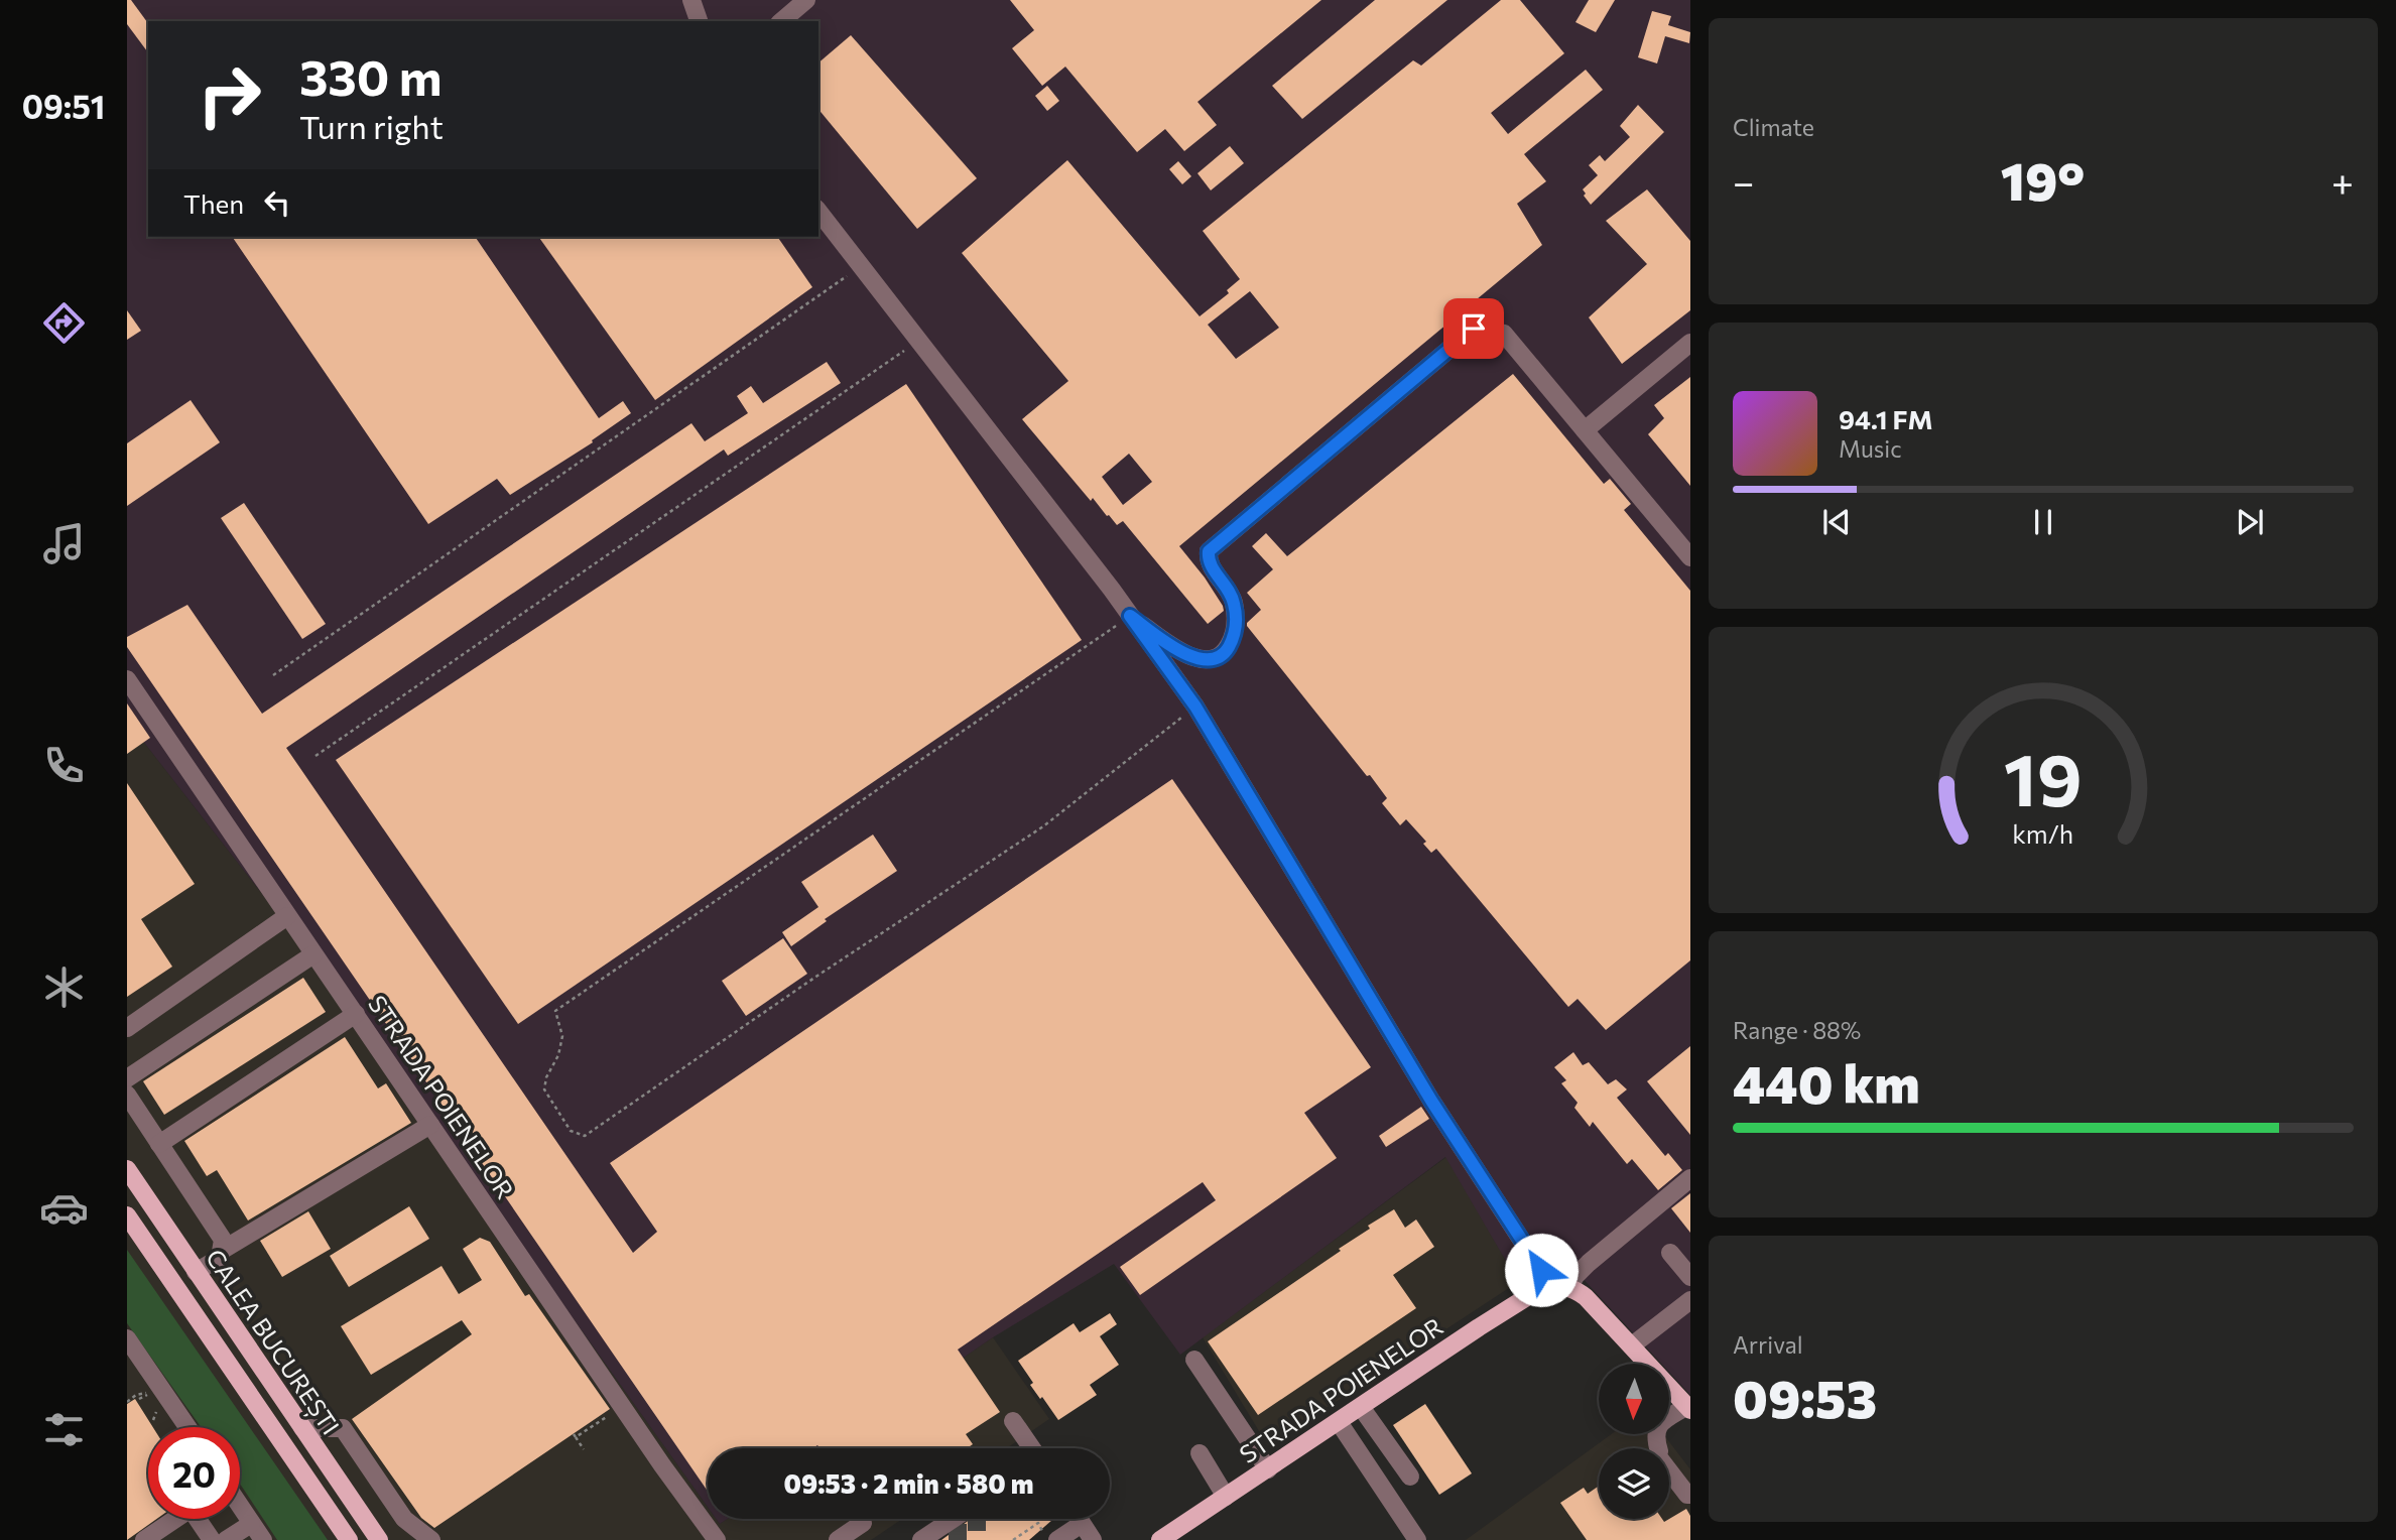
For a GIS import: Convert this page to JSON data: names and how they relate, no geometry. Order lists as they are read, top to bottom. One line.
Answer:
{"streets":{"main road":["STRADA POIENELOR","CALEA BUCUREȘTI"]},"north":"bottom","page":{"tabs":"09:51","tile":["Climate",["Range · 88%","440 km"],["Arrival","09:53"]],"turn":["330 m","Turn right"],"heat":["−","19°","+"],"then":"Then","song":["94.1 FM","Music"],"limit":"20","trip":"09:53 · 2 min · 580 m","gauge":["19","km/h"]}}
